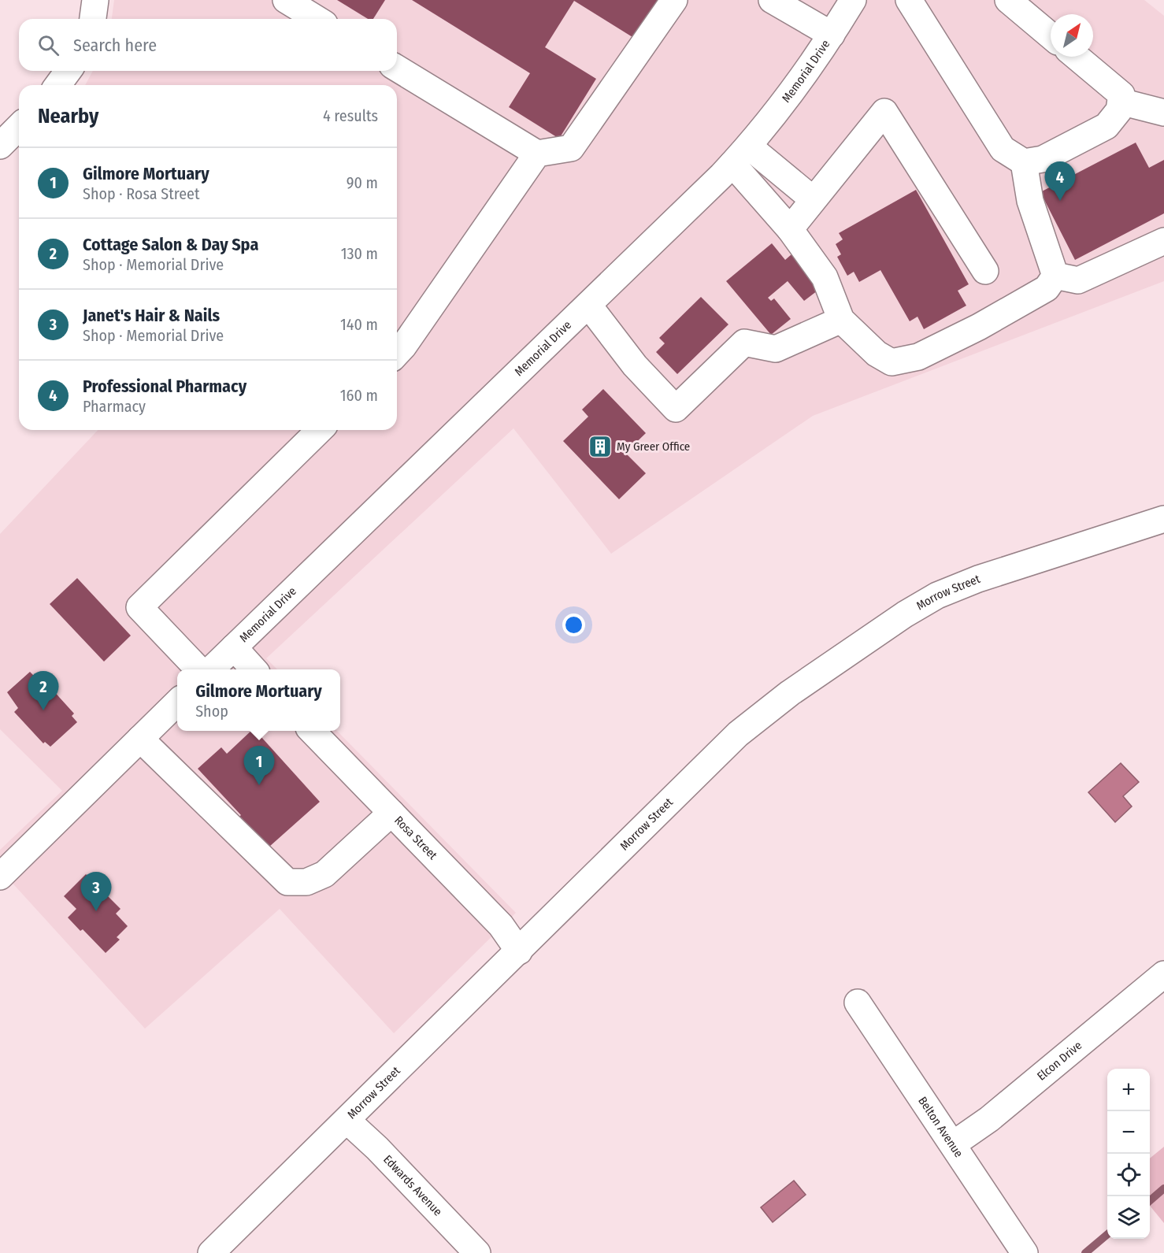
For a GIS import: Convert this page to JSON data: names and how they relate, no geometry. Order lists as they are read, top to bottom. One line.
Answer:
{"streets":{"street":["Memorial Drive","Morrow Street","Rosa Street","Elcon Drive","Belton Avenue","Edwards Avenue"]},"crossings":[["Morrow Street","Rosa Street"],["Morrow Street","Edwards Avenue"],["Elcon Drive","Belton Avenue"]],"places":{"building":["My Greer Office"]},"north":"top right","page":{"search":"Search here","heading":["Nearby","4 results"],"list":[{"mark":"1","name":"Gilmore Mortuary","note":"Shop · Rosa Street","value":"90 m"},{"mark":"2","name":"Cottage Salon & Day Spa","note":"Shop · Memorial Drive","value":"130 m"},{"mark":"3","name":"Janet's Hair & Nails","note":"Shop · Memorial Drive","value":"140 m"},{"mark":"4","name":"Professional Pharmacy","note":"Pharmacy","value":"160 m"}],"pins":["4","2","1","3"],"popup":["Gilmore Mortuary","Shop"],"map_buttons":["+","−"]}}
